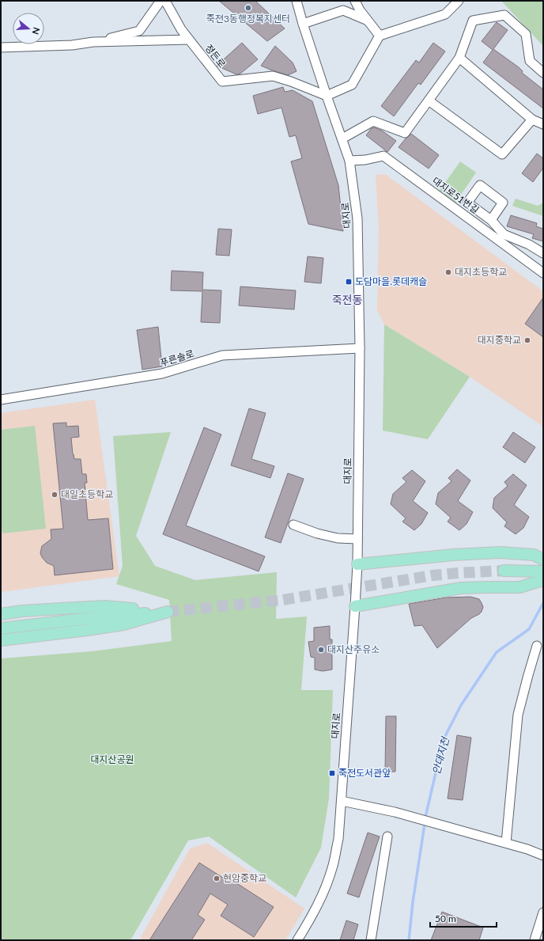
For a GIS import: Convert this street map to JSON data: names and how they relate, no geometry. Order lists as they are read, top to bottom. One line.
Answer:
{"streets":{"street":["정든로","대지로51번길","대지로","푸른솔로"]},"crossings":[["정든로","대지로"],["대지로51번길","대지로"],["대지로","푸른솔로"]],"districts":["죽전동"],"water":["안대지천"],"parks":["대지산공원"],"places":{"other":["죽전3동행정복지센터","대지초등학교","대지중학교","대일초등학교","대지산주유소","현암중학교"],"transit":["도담마을.롯데캐슬","죽전도서관앞"]},"scale_bar":"50 m","north":"right"}
